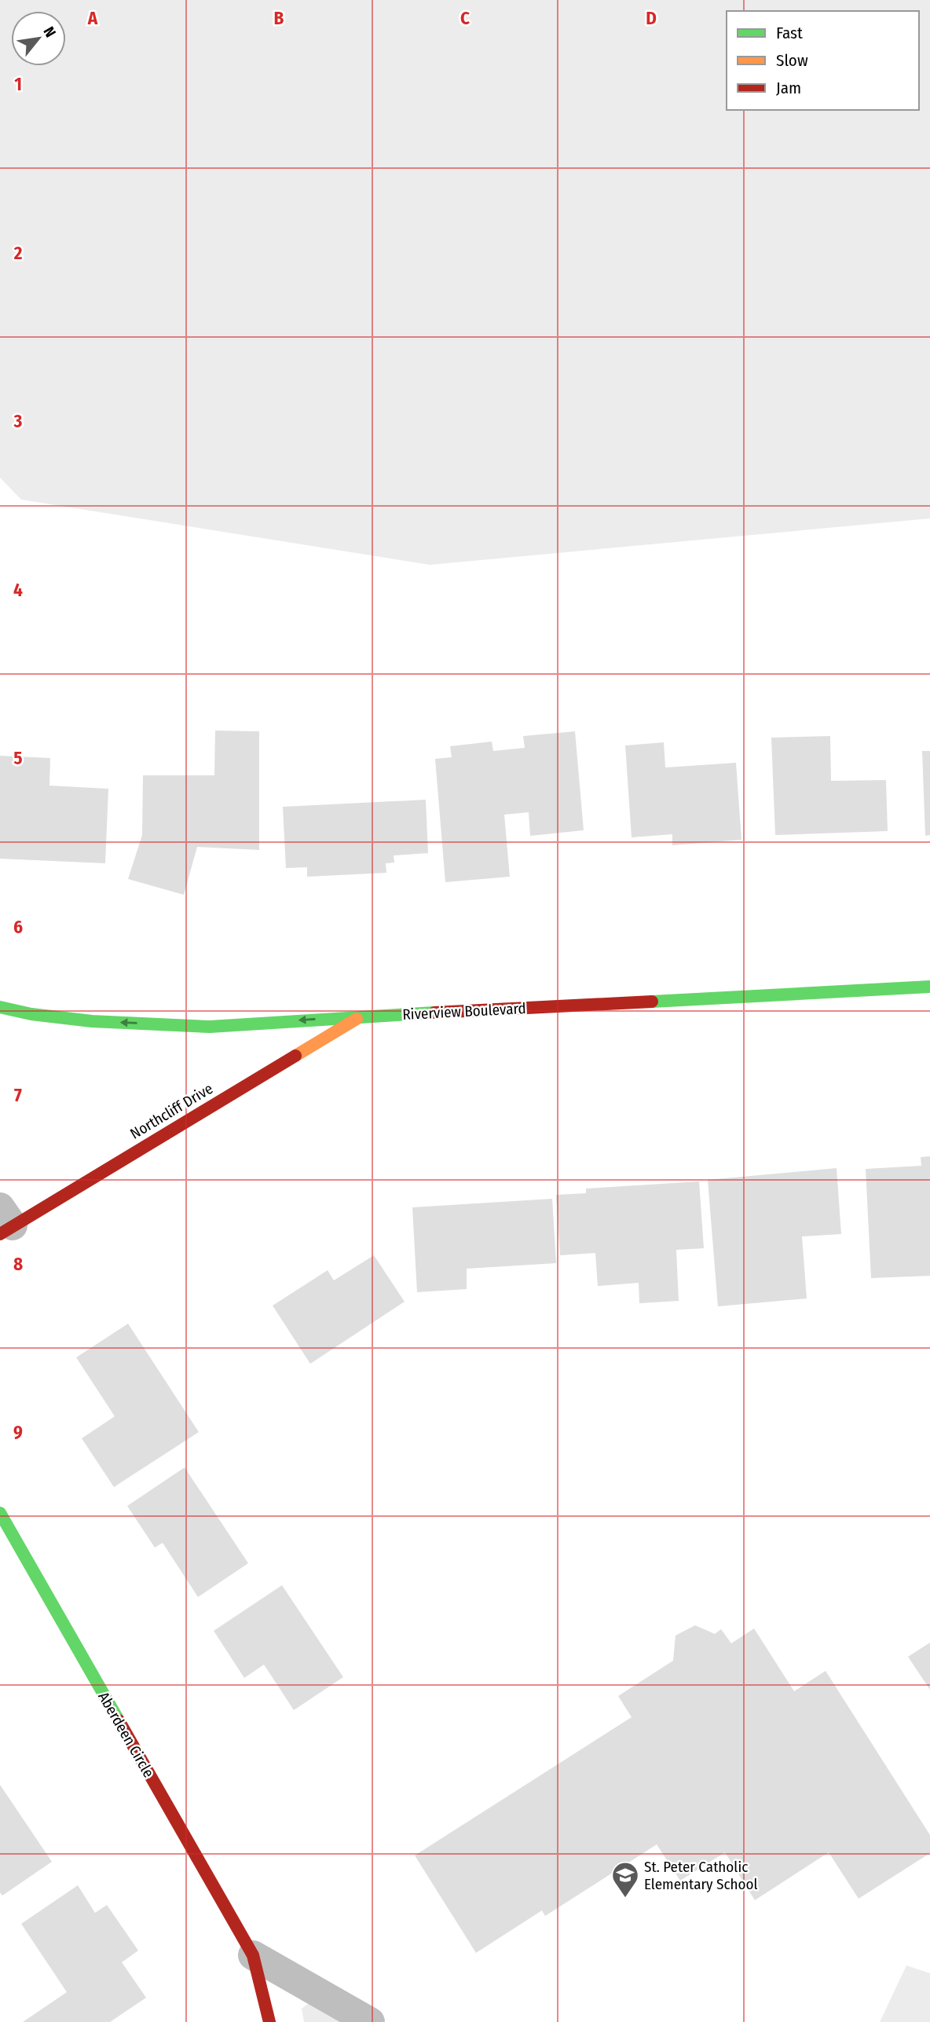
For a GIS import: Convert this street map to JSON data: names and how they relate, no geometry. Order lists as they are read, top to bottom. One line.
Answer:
{"streets":{"street":["Riverview Boulevard","Northcliff Drive","Aberdeen Circle"]},"crossings":[["Riverview Boulevard","Northcliff Drive"]],"one_way":["Riverview Boulevard"],"places":{"school or university":["St. Peter Catholic Elementary School"]},"legend":["Fast","Slow","Jam"],"north":"top right","grid":{"columns":["A","B","C","D"],"rows":["1","2","3","4","5","6","7","8","9"]}}
